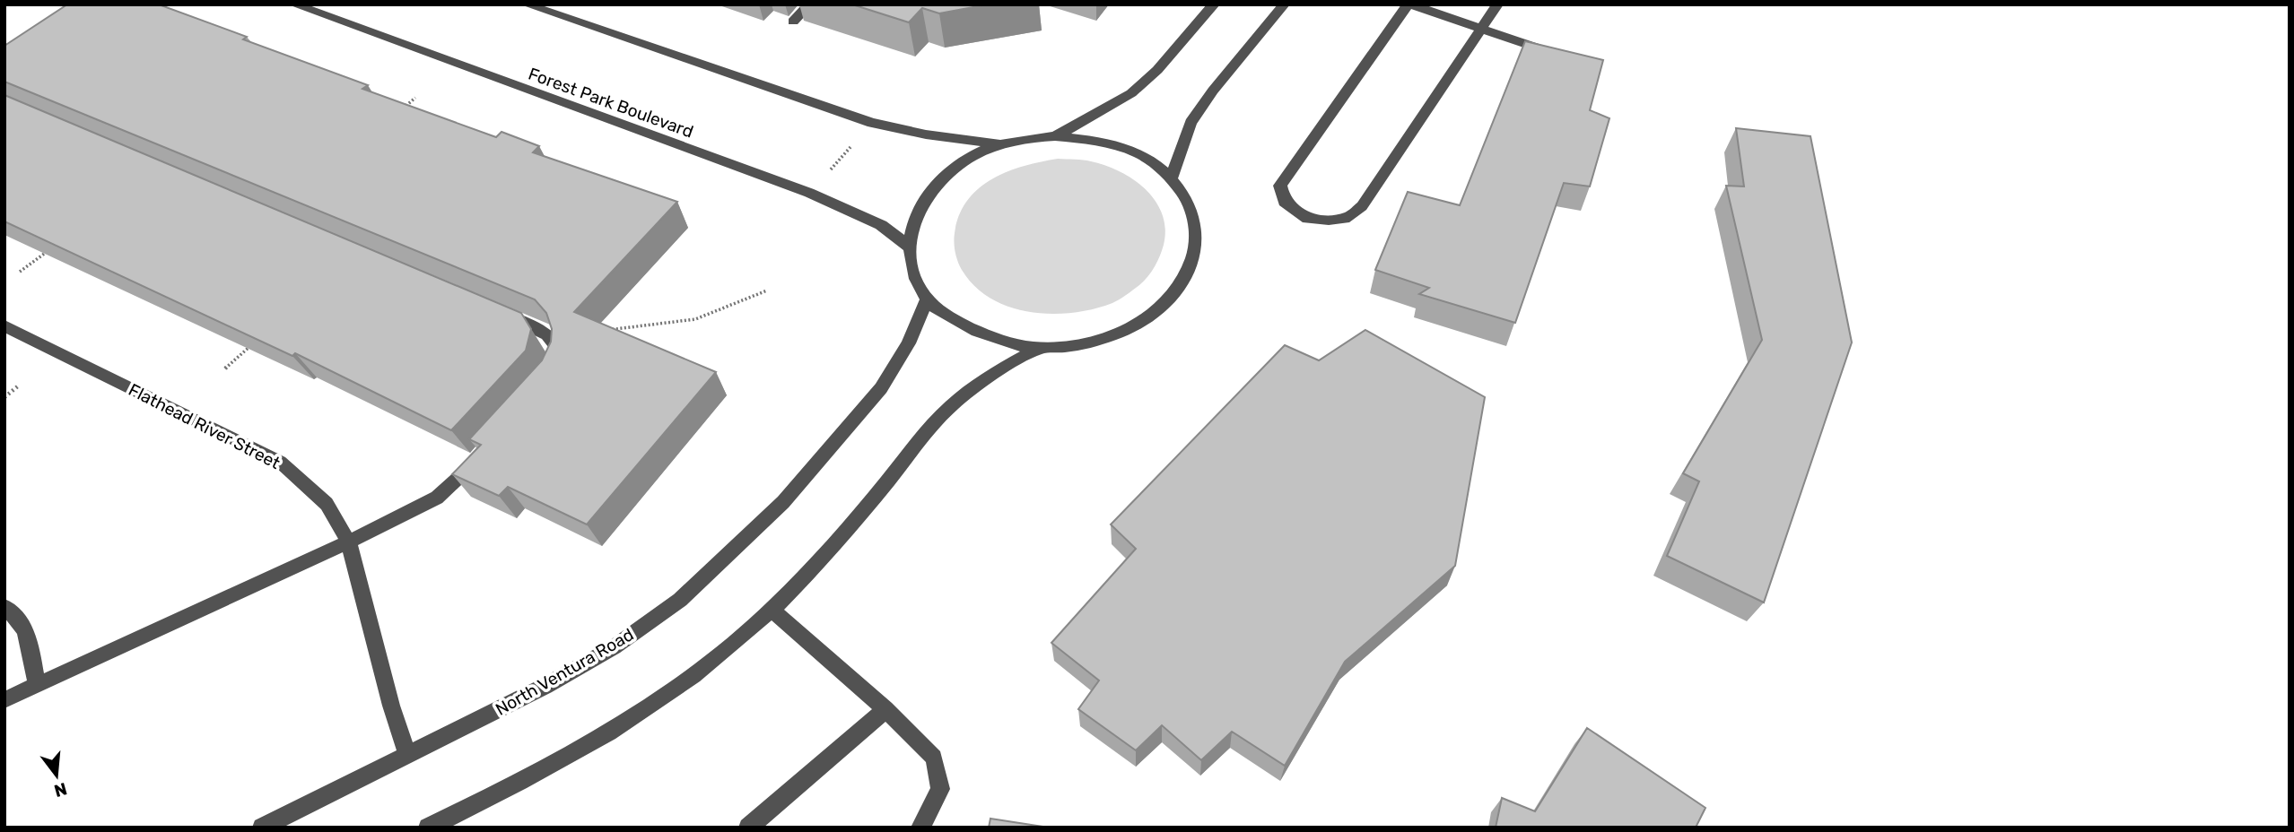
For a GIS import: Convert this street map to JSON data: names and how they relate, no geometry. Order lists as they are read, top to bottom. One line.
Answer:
{"streets":{"street":["Forest Park Boulevard","Flathead River Street","North Ventura Road"]},"crossings":[["Flathead River Street","North Ventura Road"]],"north":"bottom"}
